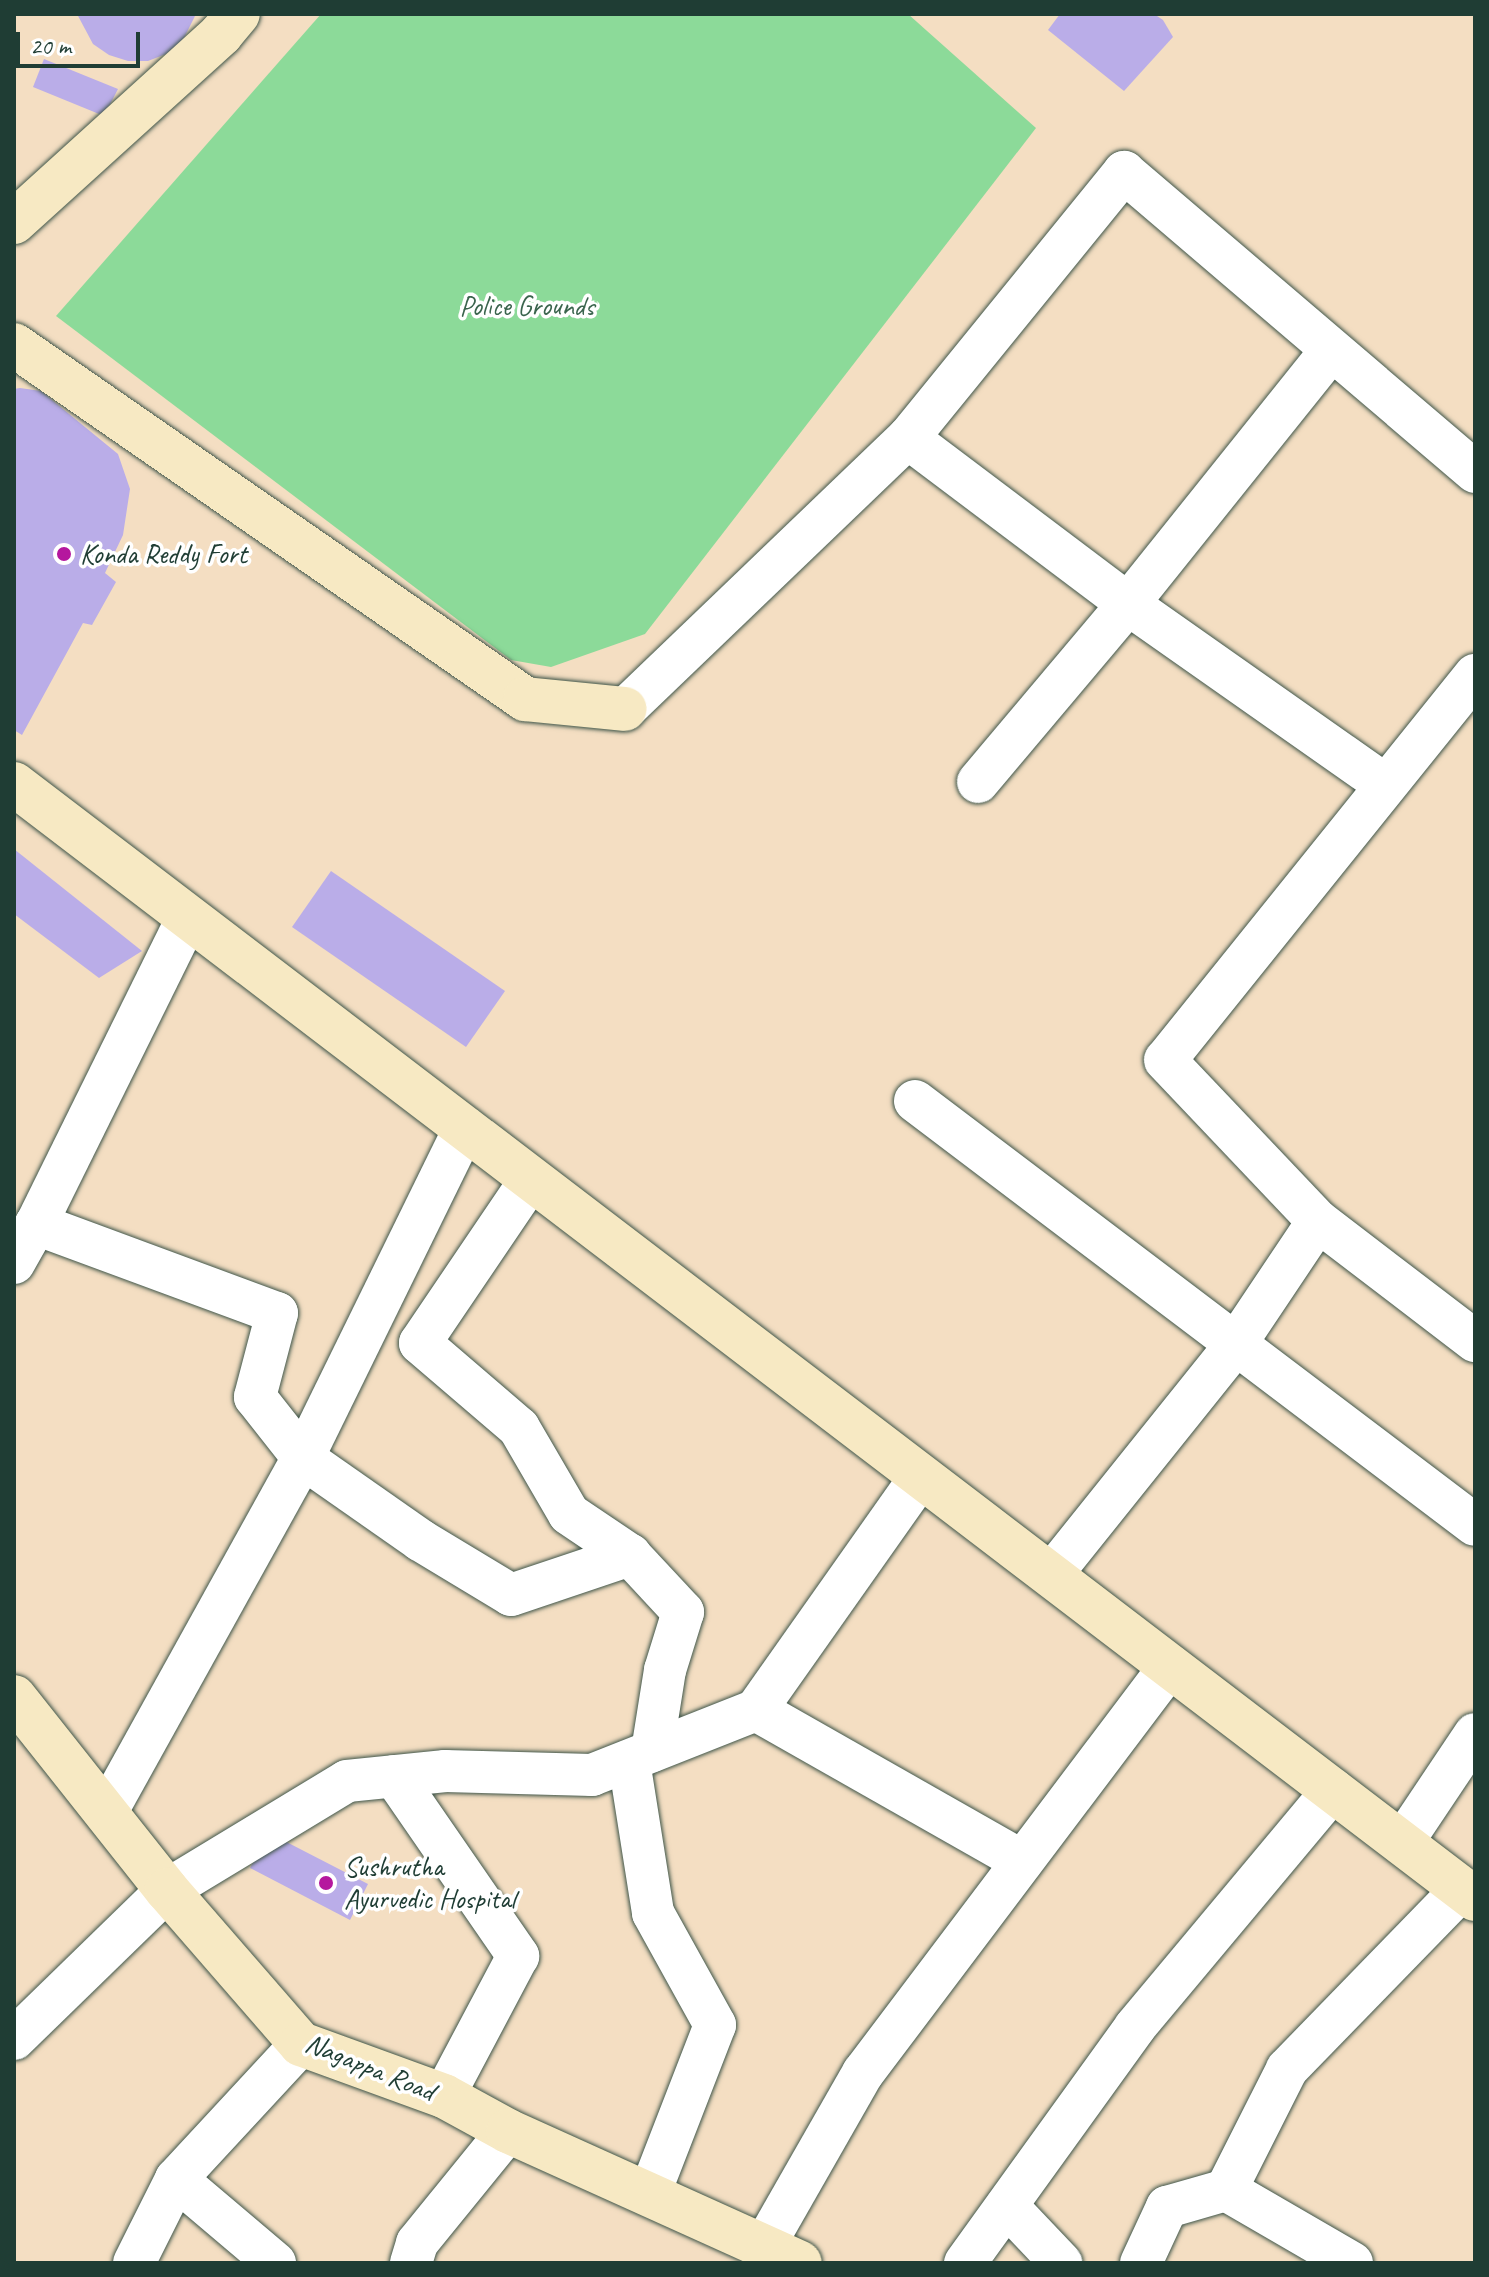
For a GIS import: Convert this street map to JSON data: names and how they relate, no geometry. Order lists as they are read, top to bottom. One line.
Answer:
{"streets":{"street":["Nagappa Road"]},"parks":["Police Grounds"],"places":["Konda Reddy Fort","Sushrutha Ayurvedic Hospital"],"scale_bar":"20 m"}
